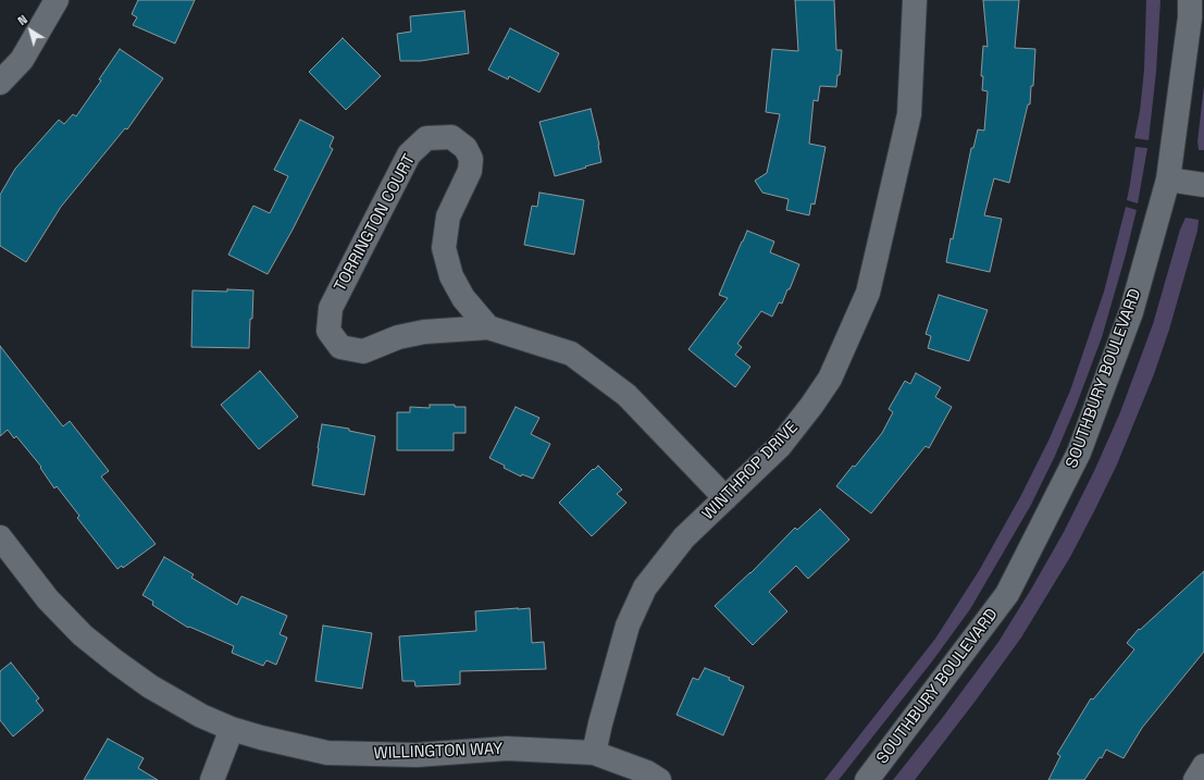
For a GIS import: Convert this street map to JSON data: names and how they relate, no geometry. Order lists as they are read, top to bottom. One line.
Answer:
{"streets":{"street":["TORRINGTON COURT","SOUTHBURY BOULEVARD","WINTHROP DRIVE","WILLINGTON WAY"]},"crossings":[["TORRINGTON COURT","WINTHROP DRIVE"],["WINTHROP DRIVE","WILLINGTON WAY"]],"north":"top left"}
